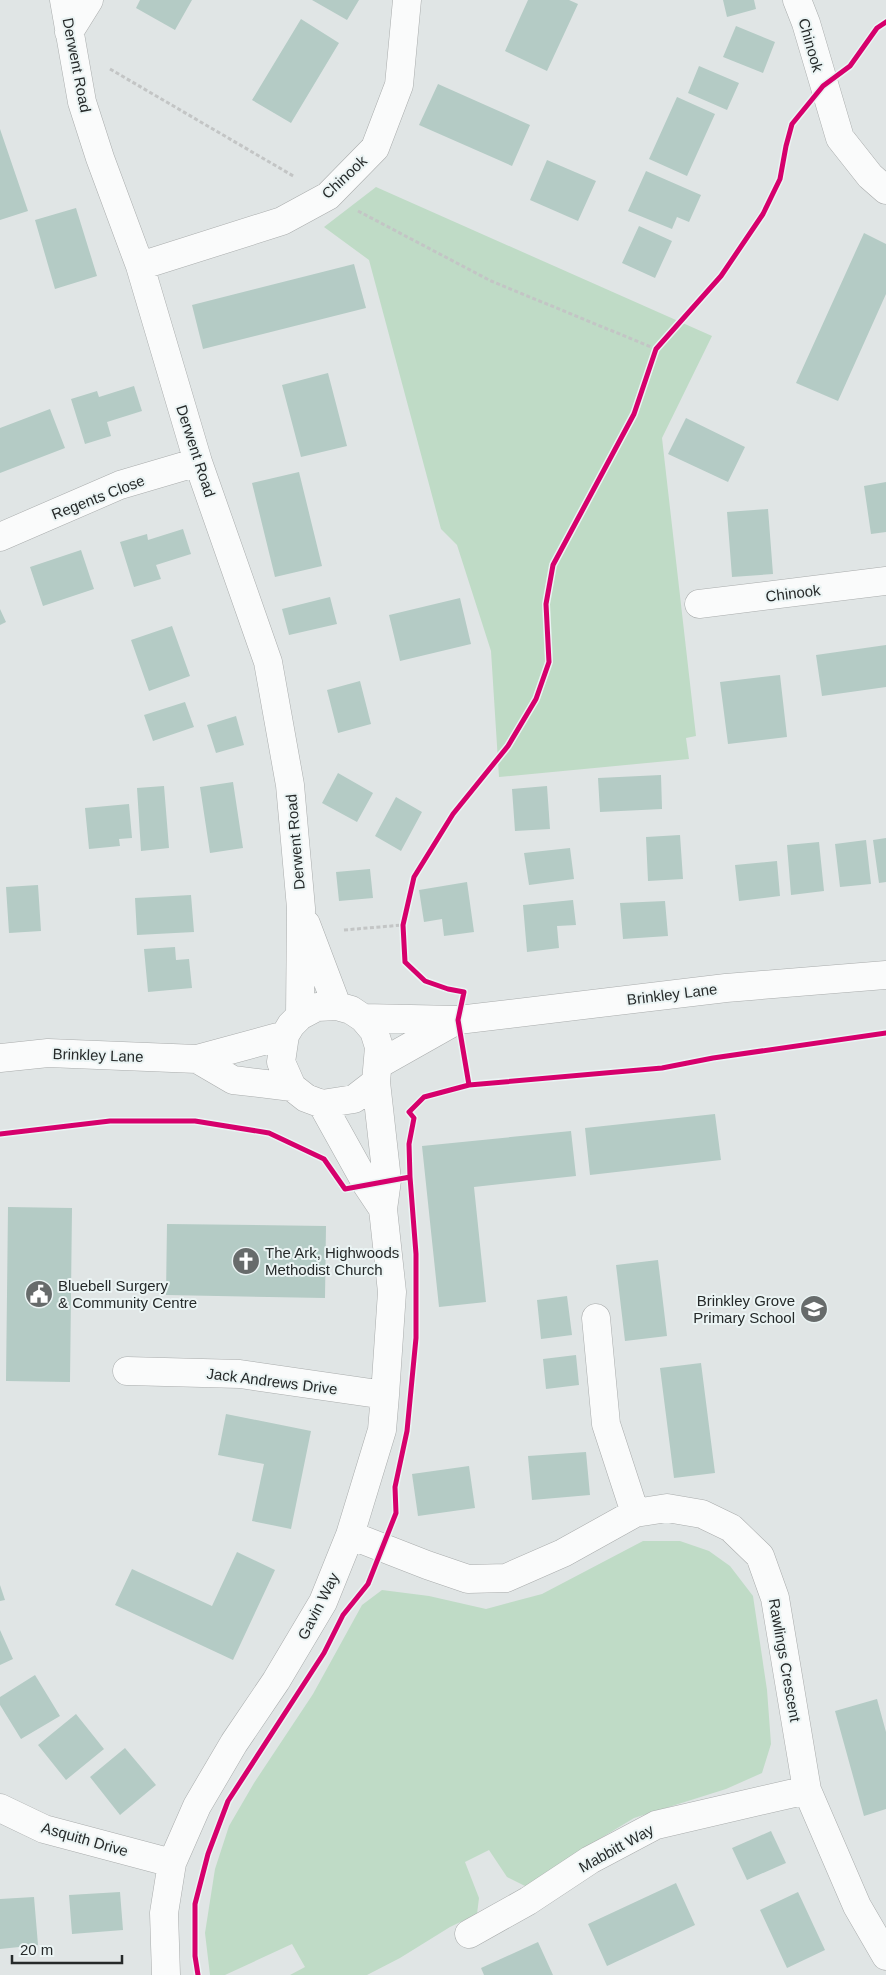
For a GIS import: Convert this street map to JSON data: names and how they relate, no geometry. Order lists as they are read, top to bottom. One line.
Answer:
{"streets":{"street":["Chinook","Derwent Road","Regents Close","Brinkley Lane","Jack Andrews Drive","Gavin Way","Rawlings Crescent","Asquith Drive","Mabbitt Way"]},"crossings":[["Chinook","Derwent Road"],["Derwent Road","Regents Close"],["Derwent Road","Brinkley Lane"],["Jack Andrews Drive","Gavin Way"],["Gavin Way","Rawlings Crescent"],["Gavin Way","Asquith Drive"],["Rawlings Crescent","Mabbitt Way"]],"places":{"church":["The Ark, Highwoods Methodist Church"],"public building":["Bluebell Surgery & Community Centre"],"school or university":["Brinkley Grove Primary School"]},"scale_bar":"20 m"}
